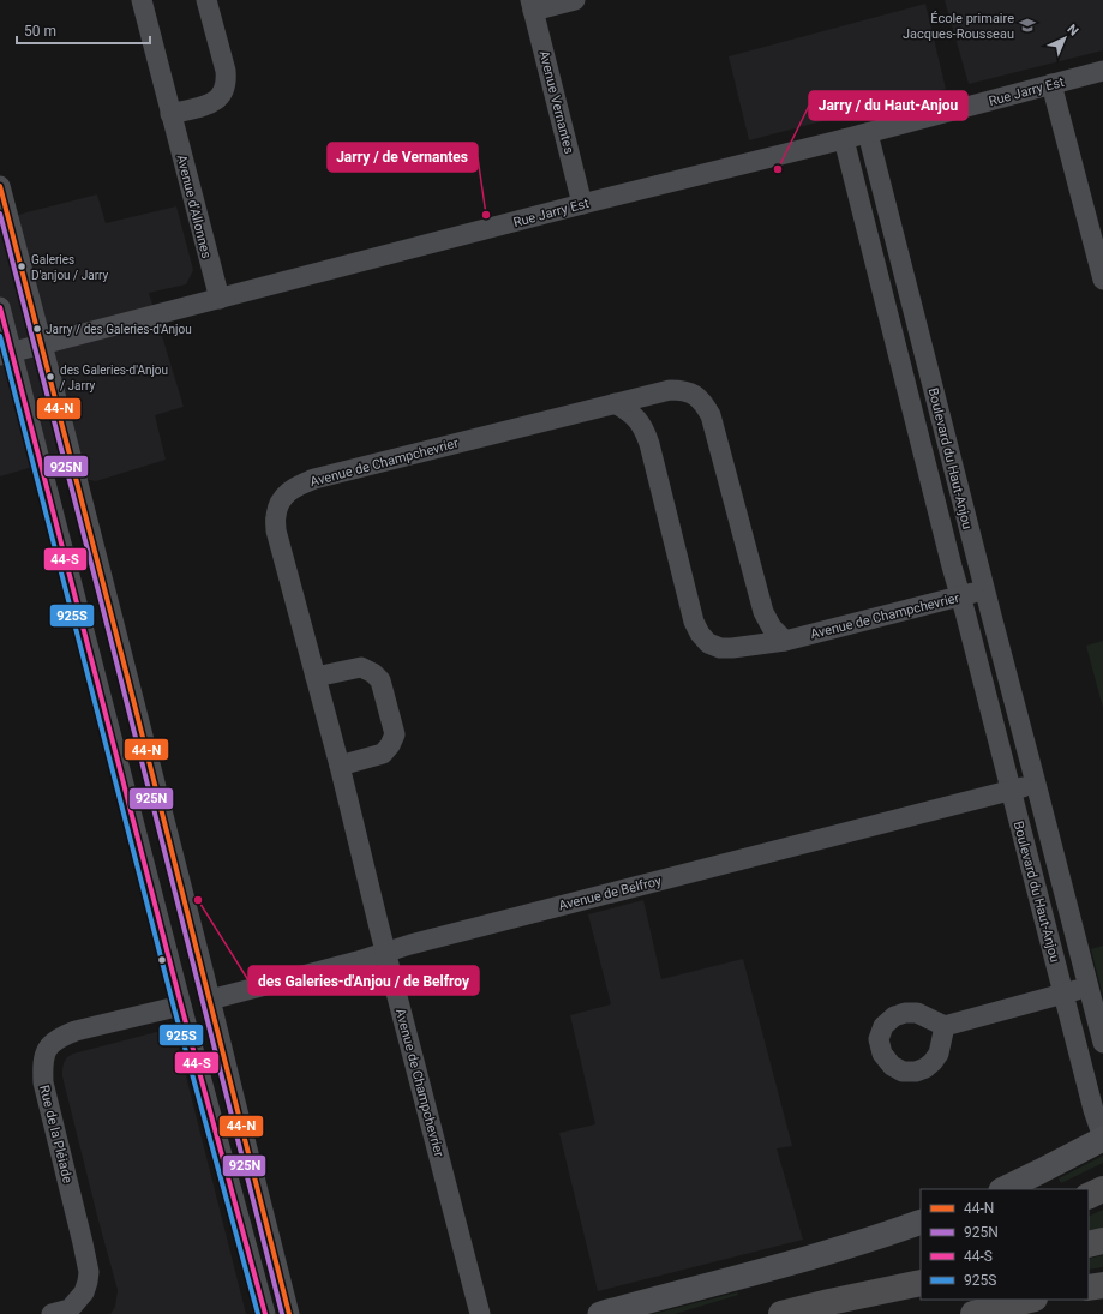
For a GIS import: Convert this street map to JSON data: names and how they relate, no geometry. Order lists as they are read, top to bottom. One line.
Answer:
{"streets":{"street":["Rue Jarry Est","Avenue Vernantes","Avenue d'Allonnes","Boulevard du Haut-Anjou","Avenue de Champchevrier","Avenue de Belfroy","Rue de la Pléiade"]},"crossings":[["Rue Jarry Est","Avenue Vernantes"],["Rue Jarry Est","Avenue d'Allonnes"],["Rue Jarry Est","Boulevard du Haut-Anjou"],["Boulevard du Haut-Anjou","Avenue de Champchevrier"],["Boulevard du Haut-Anjou","Avenue de Belfroy"],["Avenue de Champchevrier","Avenue de Belfroy"]],"places":{"school or university":["École primaire Jacques-Rousseau"],"other":["Jarry / du Haut-Anjou","Jarry / de Vernantes","Galeries D'anjou / Jarry","Jarry / des Galeries-d'Anjou","des Galeries-d'Anjou / Jarry","des Galeries-d'Anjou / de Belfroy"]},"lines":["transit line 44-N","transit line 925N","transit line 44-S","transit line 925S"],"legend":["44-N","925N","44-S","925S"],"scale_bar":"50 m","north":"top right"}
